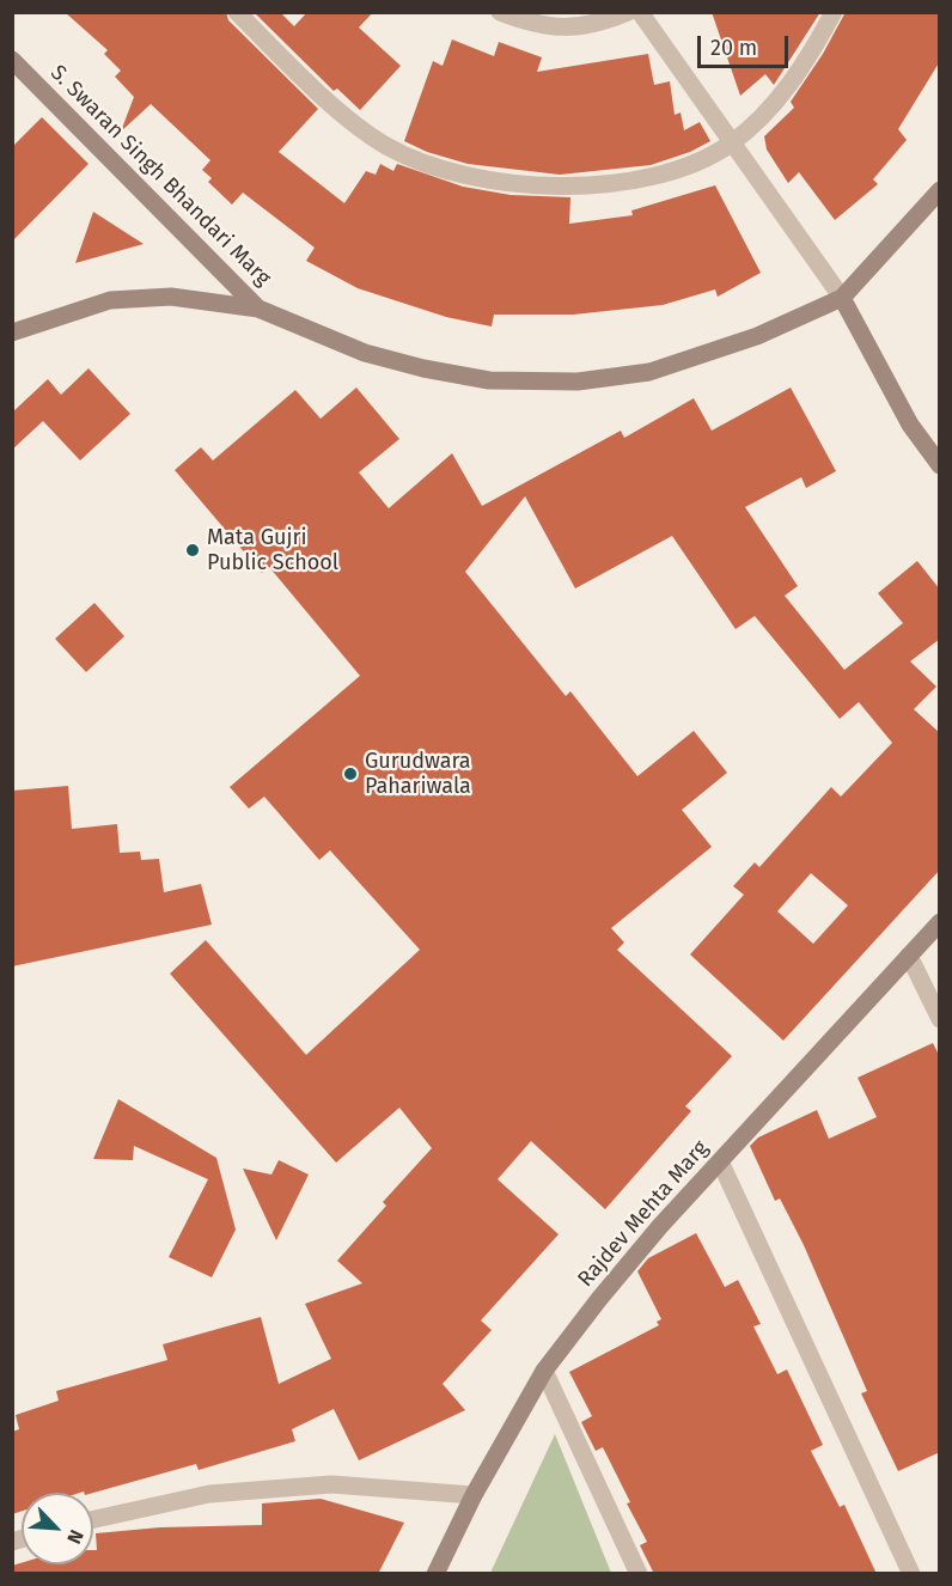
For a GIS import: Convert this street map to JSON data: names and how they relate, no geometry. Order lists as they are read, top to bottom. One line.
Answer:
{"streets":{"street":["S. Swaran Singh Bhandari Marg","Rajdev Mehta Marg"]},"places":["Mata Gujri Public School","Gurudwara Pahariwala"],"scale_bar":"20 m","north":"bottom right"}
